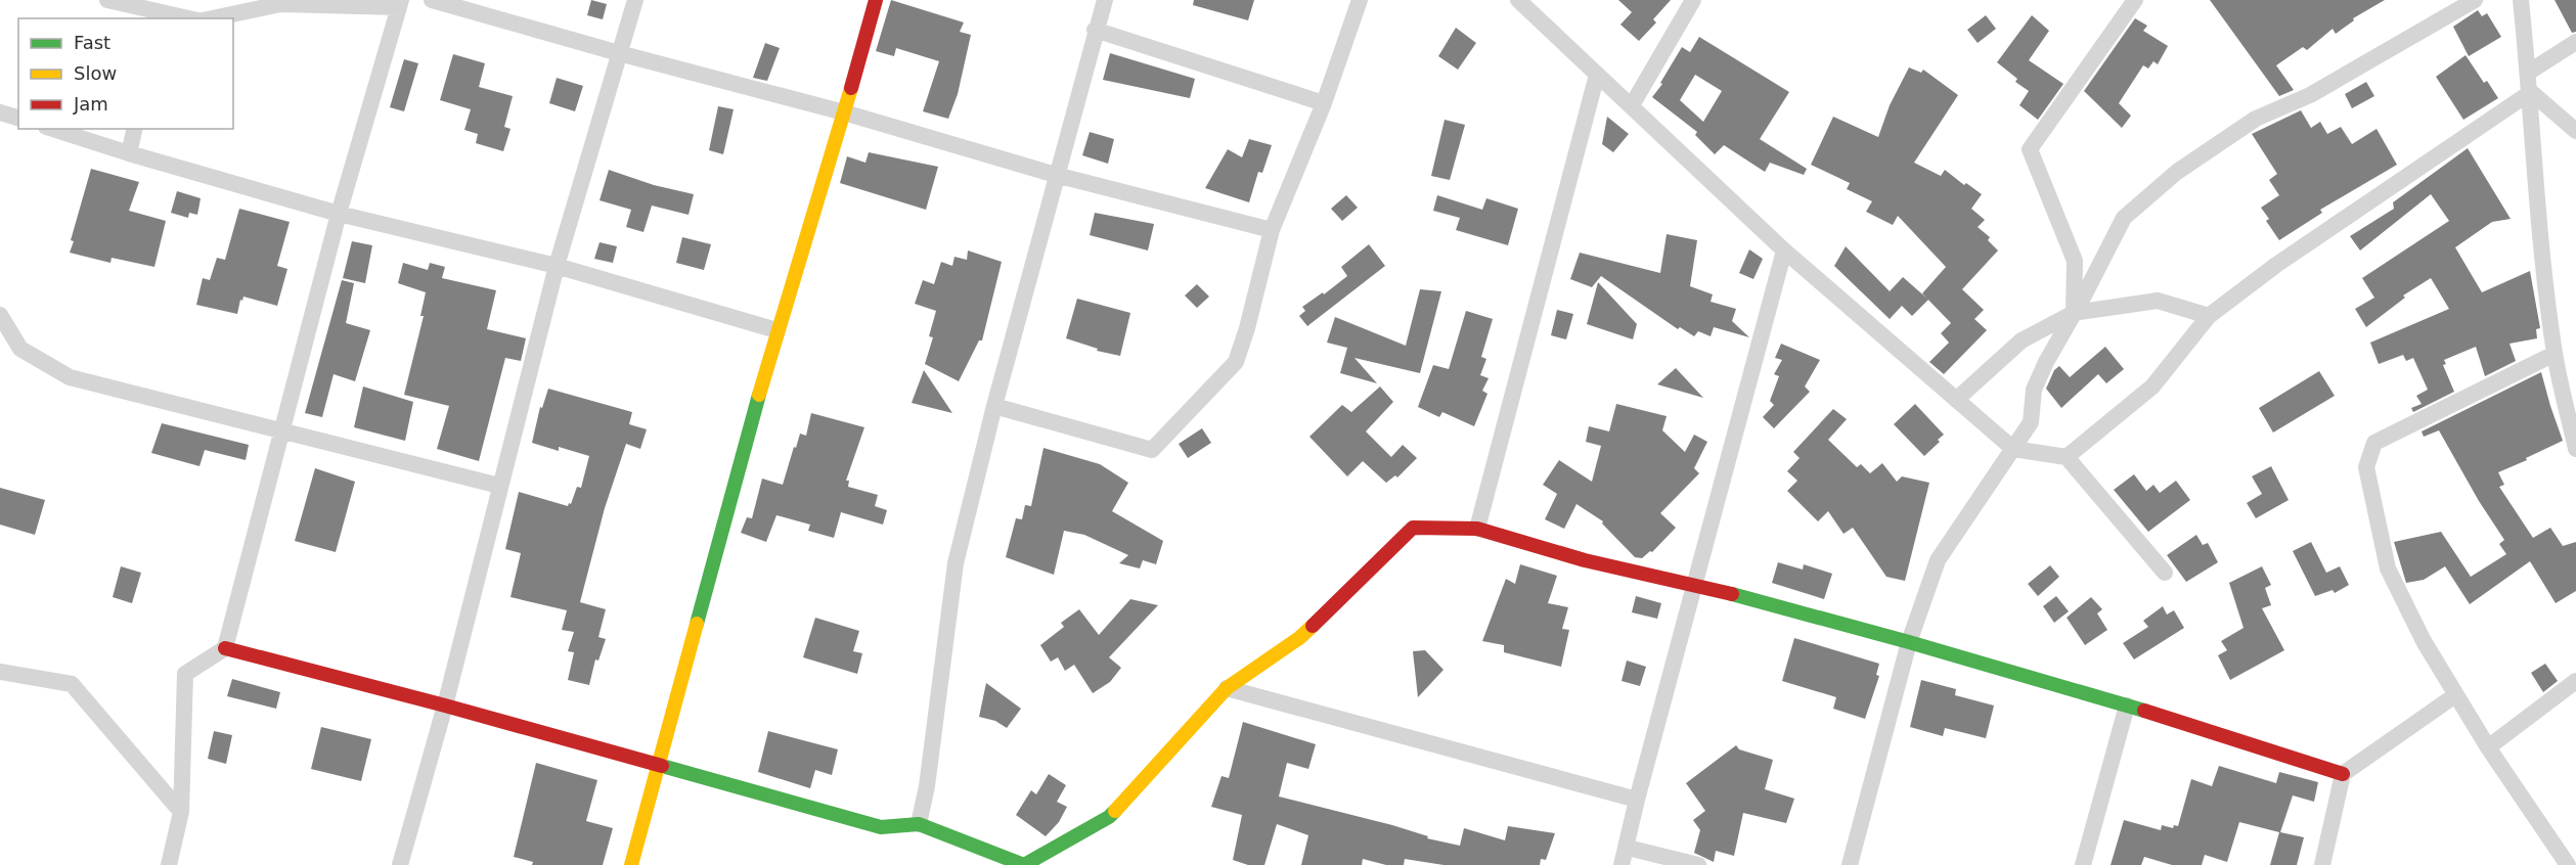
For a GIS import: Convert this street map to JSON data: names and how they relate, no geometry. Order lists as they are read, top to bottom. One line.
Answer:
{"legend":["Fast","Slow","Jam"]}
